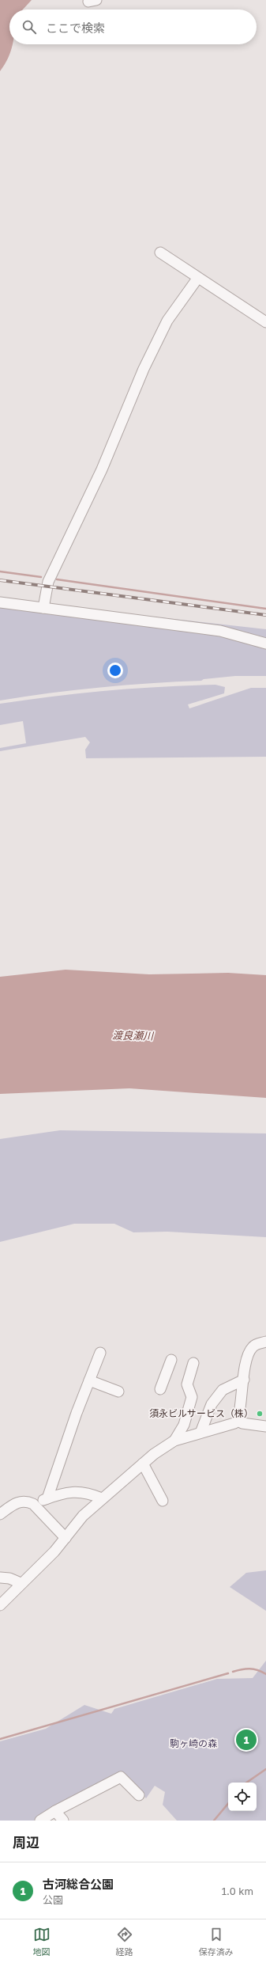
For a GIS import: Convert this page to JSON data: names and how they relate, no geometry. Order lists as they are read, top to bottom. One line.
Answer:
{"water":["渡良瀬川"],"parks":["駒ヶ崎の森"],"places":["須永ビルサービス（株）"],"page":{"search":"ここで検索","pins":"1","heading":"周辺","list":[{"mark":"1","name":"古河総合公園","note":"公園","value":"1.0 km"}],"nav":["地図","経路","保存済み"]}}
